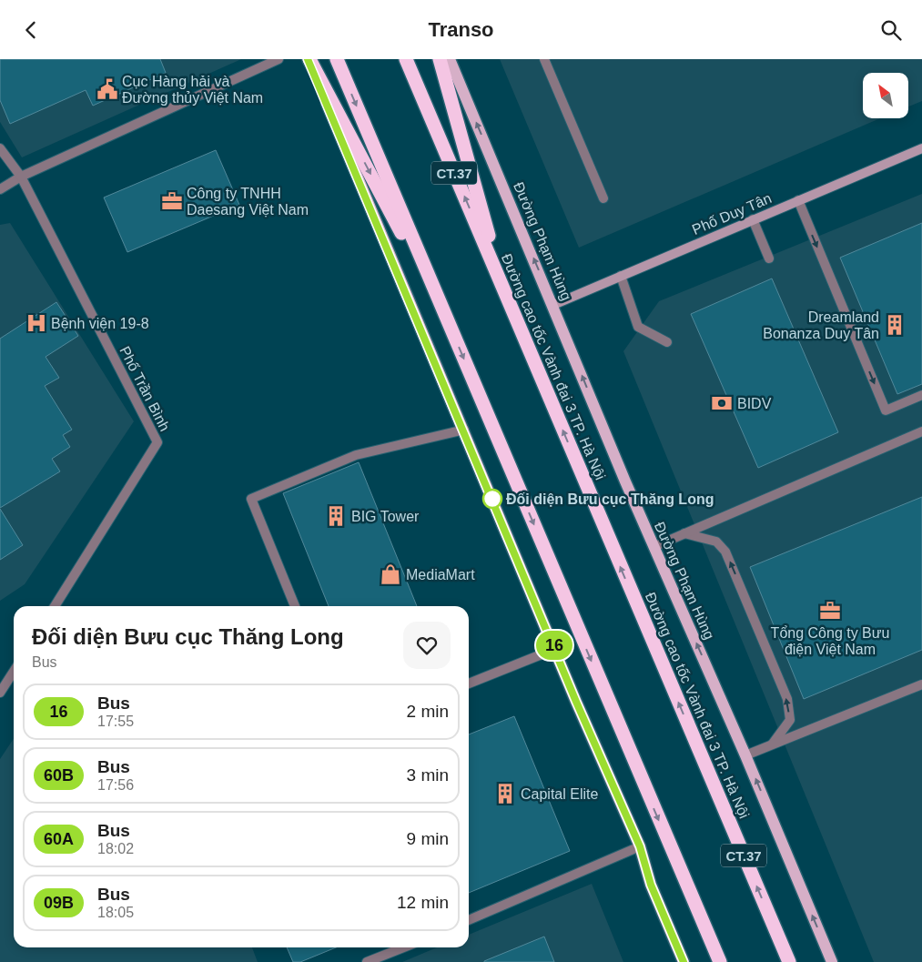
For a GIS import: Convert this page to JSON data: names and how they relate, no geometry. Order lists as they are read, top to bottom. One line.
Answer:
{"streets":{"highway":["CT.37","Đường cao tốc Vành đai 3 TP. Hà Nội"],"main road":["Đường Phạm Hùng"],"street":["Phố Duy Tân","Phố Trần Bình"]},"crossings":[["Phố Duy Tân","Đường Phạm Hùng"]],"one_way":["Đường Phạm Hùng"],"places":{"public building":["Cục Hàng hải và Đường thủy Việt Nam"],"office":["Công ty TNHH Daesang Việt Nam","Tổng Công ty Bưu điện Việt Nam"],"hospital":["Bệnh viện 19-8"],"building":["Dreamland Bonanza Duy Tân","BIG Tower","Capital Elite"],"bank":["BIDV"],"other":["Đối diện Bưu cục Thăng Long"],"shop":["MediaMart"]},"lines":["bus line 16"],"north":"top left","page":{"header":"Transo","on_map":"16","heading":["Đối diện Bưu cục Thăng Long","Bus"],"list":[{"mark":"16","name":"Bus","note":"17:55","value":"2 min"},{"mark":"60B","name":"Bus","note":"17:56","value":"3 min"},{"mark":"60A","name":"Bus","note":"18:02","value":"9 min"},{"mark":"09B","name":"Bus","note":"18:05","value":"12 min"}]}}
